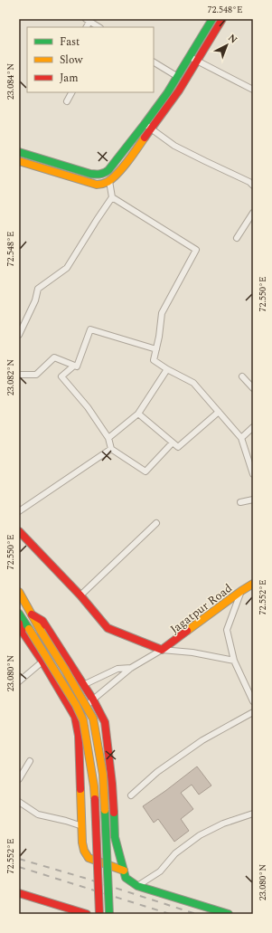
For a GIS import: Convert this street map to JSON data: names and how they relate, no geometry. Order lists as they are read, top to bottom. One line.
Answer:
{"streets":{"street":["Jagatpur Road"]},"legend":["Fast","Slow","Jam"],"north":"top right","coordinates":["72.548°E","23.084°N","72.550°E","23.082°N","72.552°E","23.080°N"]}
